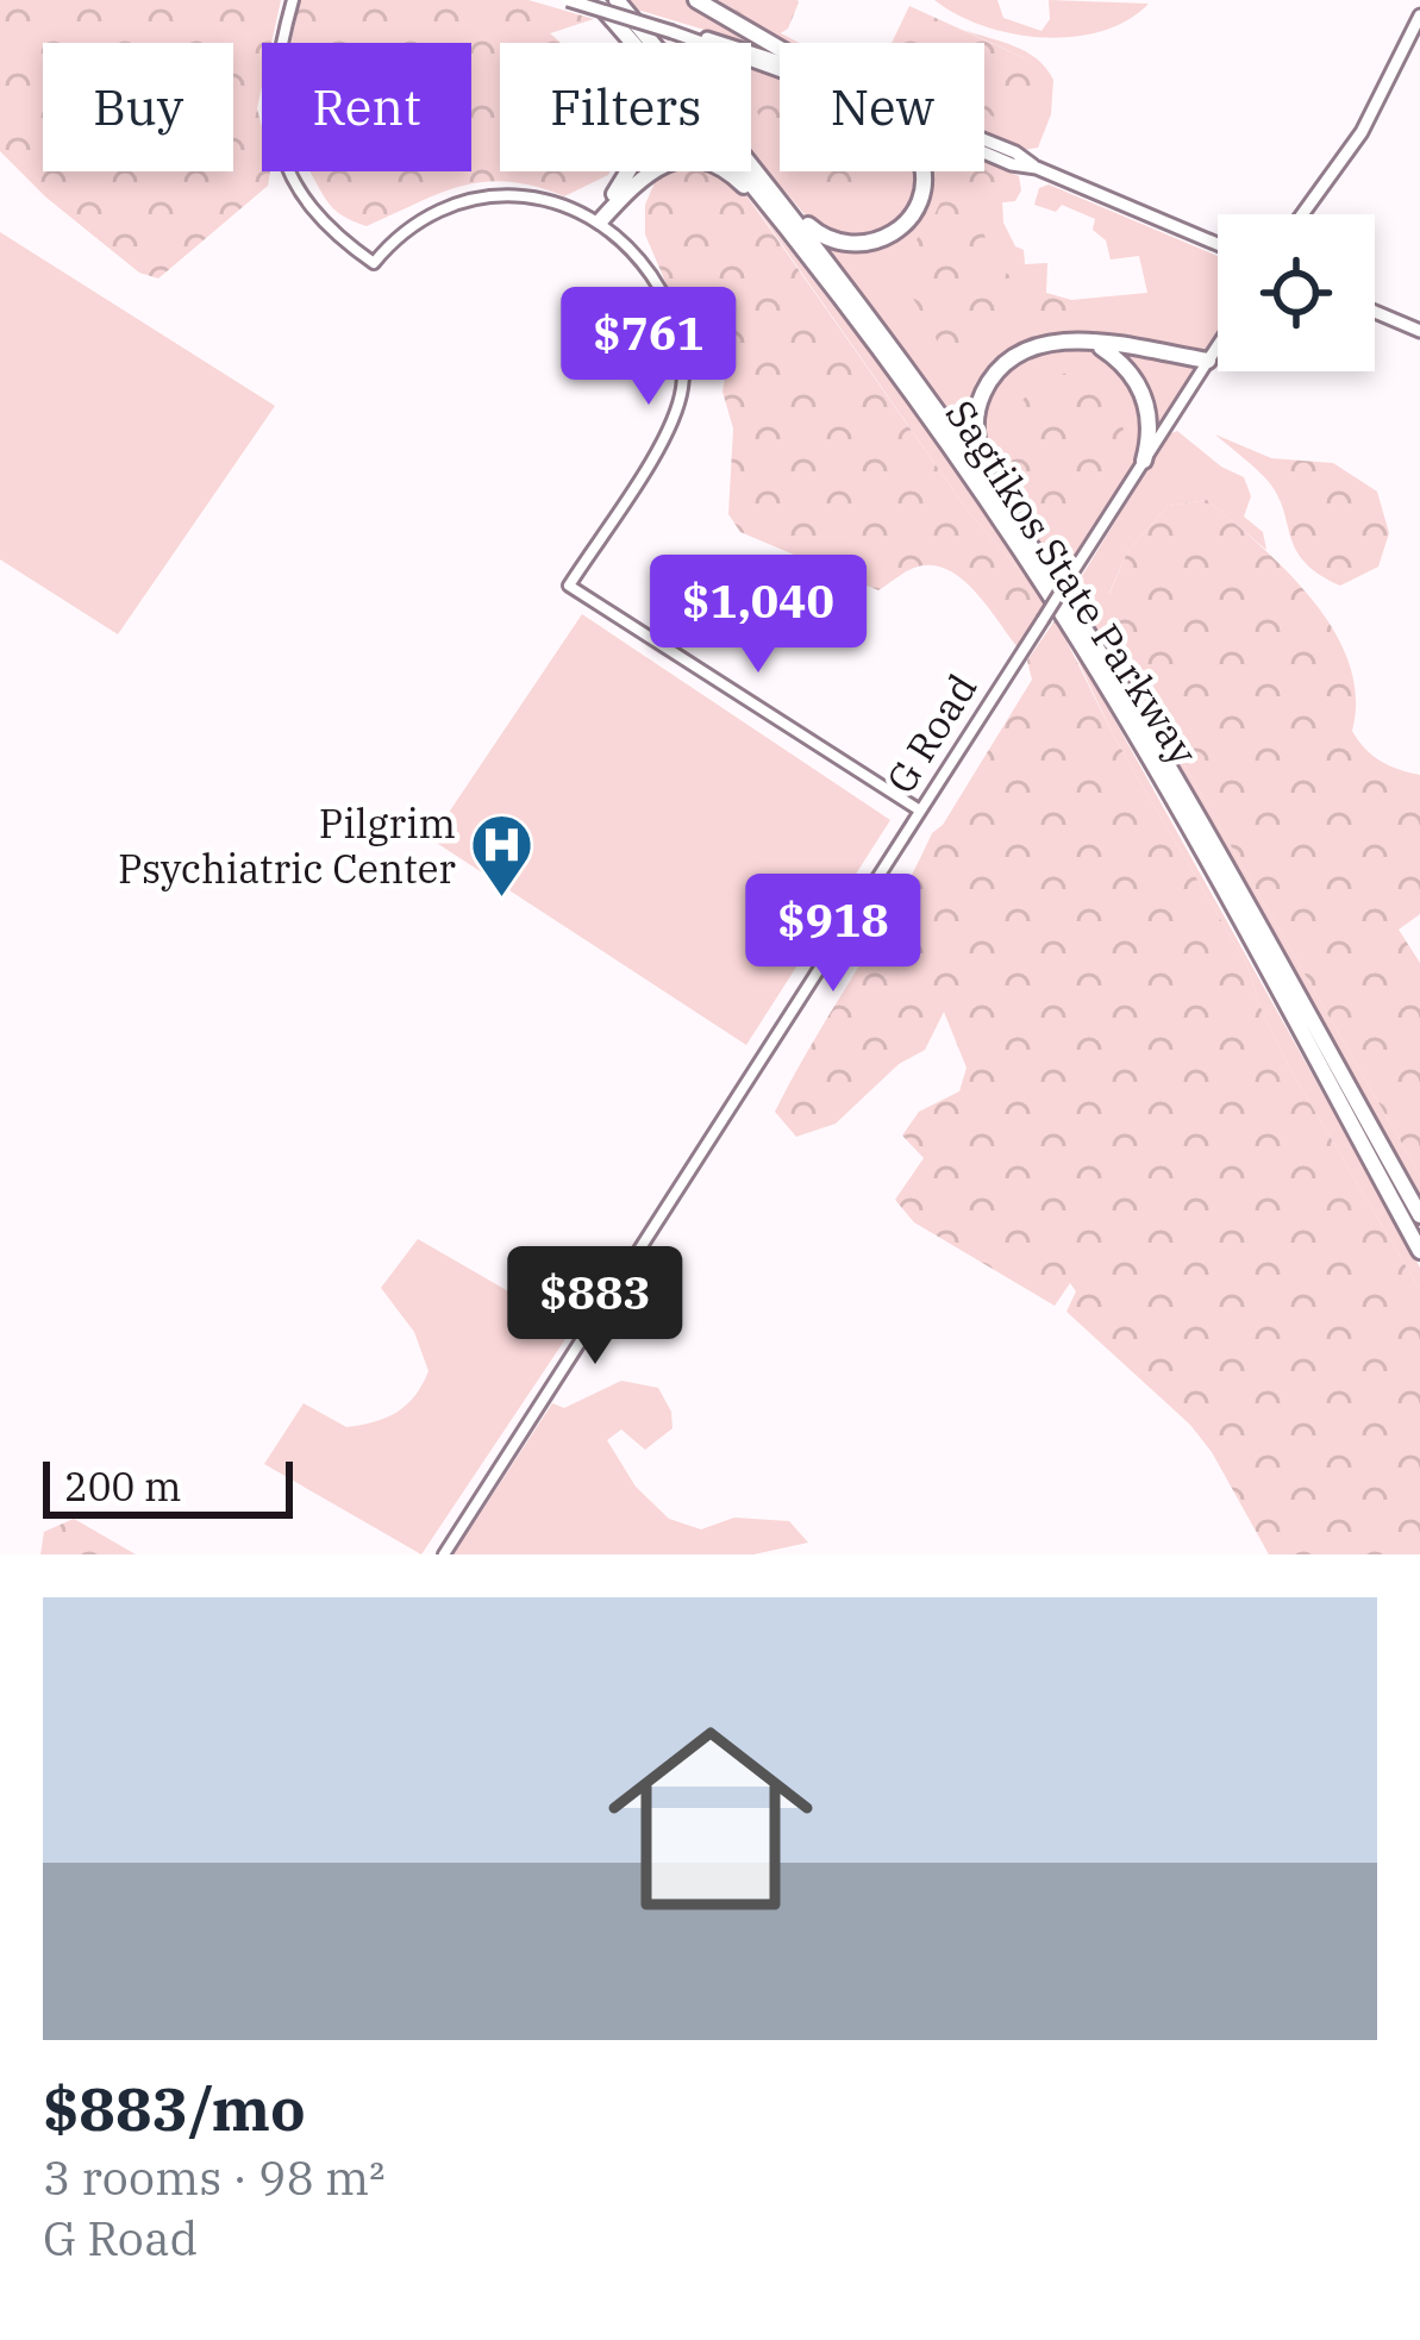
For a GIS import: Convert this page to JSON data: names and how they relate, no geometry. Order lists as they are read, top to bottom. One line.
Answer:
{"streets":{"highway":["Sagtikos State Parkway"],"main road":["G Road"]},"places":{"hospital":["Pilgrim Psychiatric Center"]},"scale_bar":"200 m","page":{"chip":["Buy","Rent","Filters","New"],"price":["$761","$1,040","$918","$883"],"scale":"200 m","list":[{"name":"$883/mo","note":"3 rooms · 98 m² · G Road"}]}}
